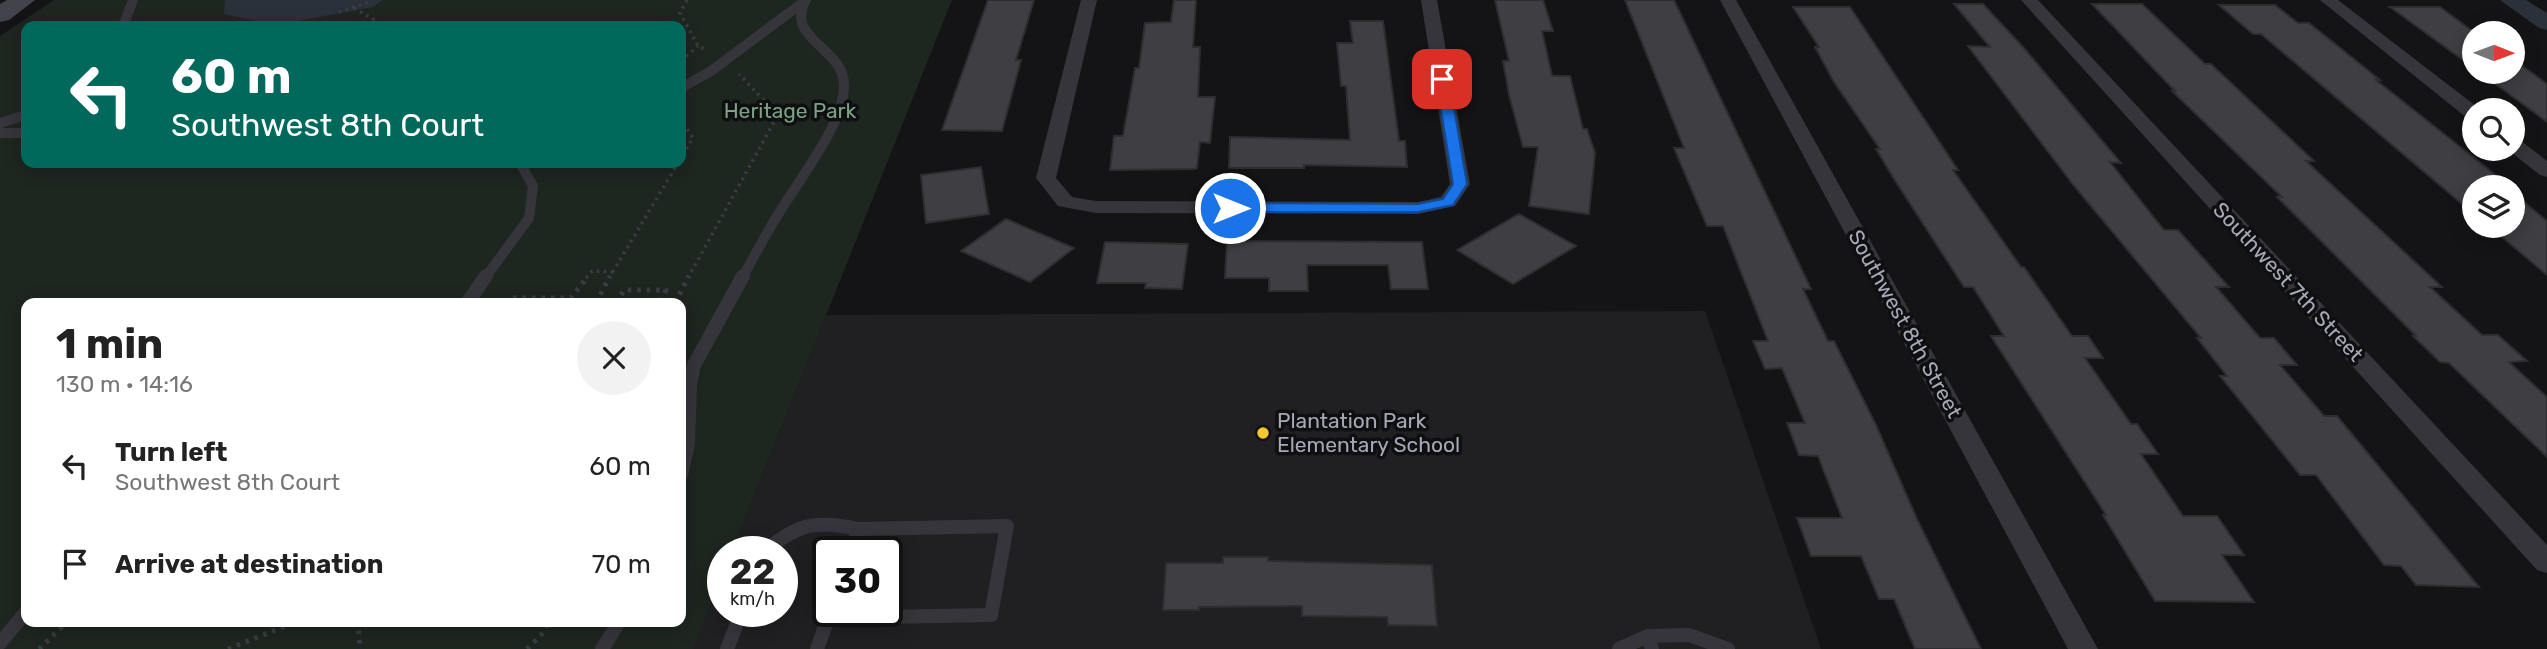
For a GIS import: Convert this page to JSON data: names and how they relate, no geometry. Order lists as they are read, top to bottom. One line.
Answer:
{"streets":{"street":["Southwest 7th Street","Southwest 8th Street"]},"parks":["Heritage Park"],"places":["Plantation Park Elementary School"],"north":"right","page":{"turn":["60 m","Southwest 8th Court"],"heading":["1 min","130 m · 14:16"],"list":[{"name":"Turn left","note":"Southwest 8th Court","value":"60 m"},{"name":"Arrive at destination","value":"70 m"}],"speed":"22 km/h","limit":"30"}}
